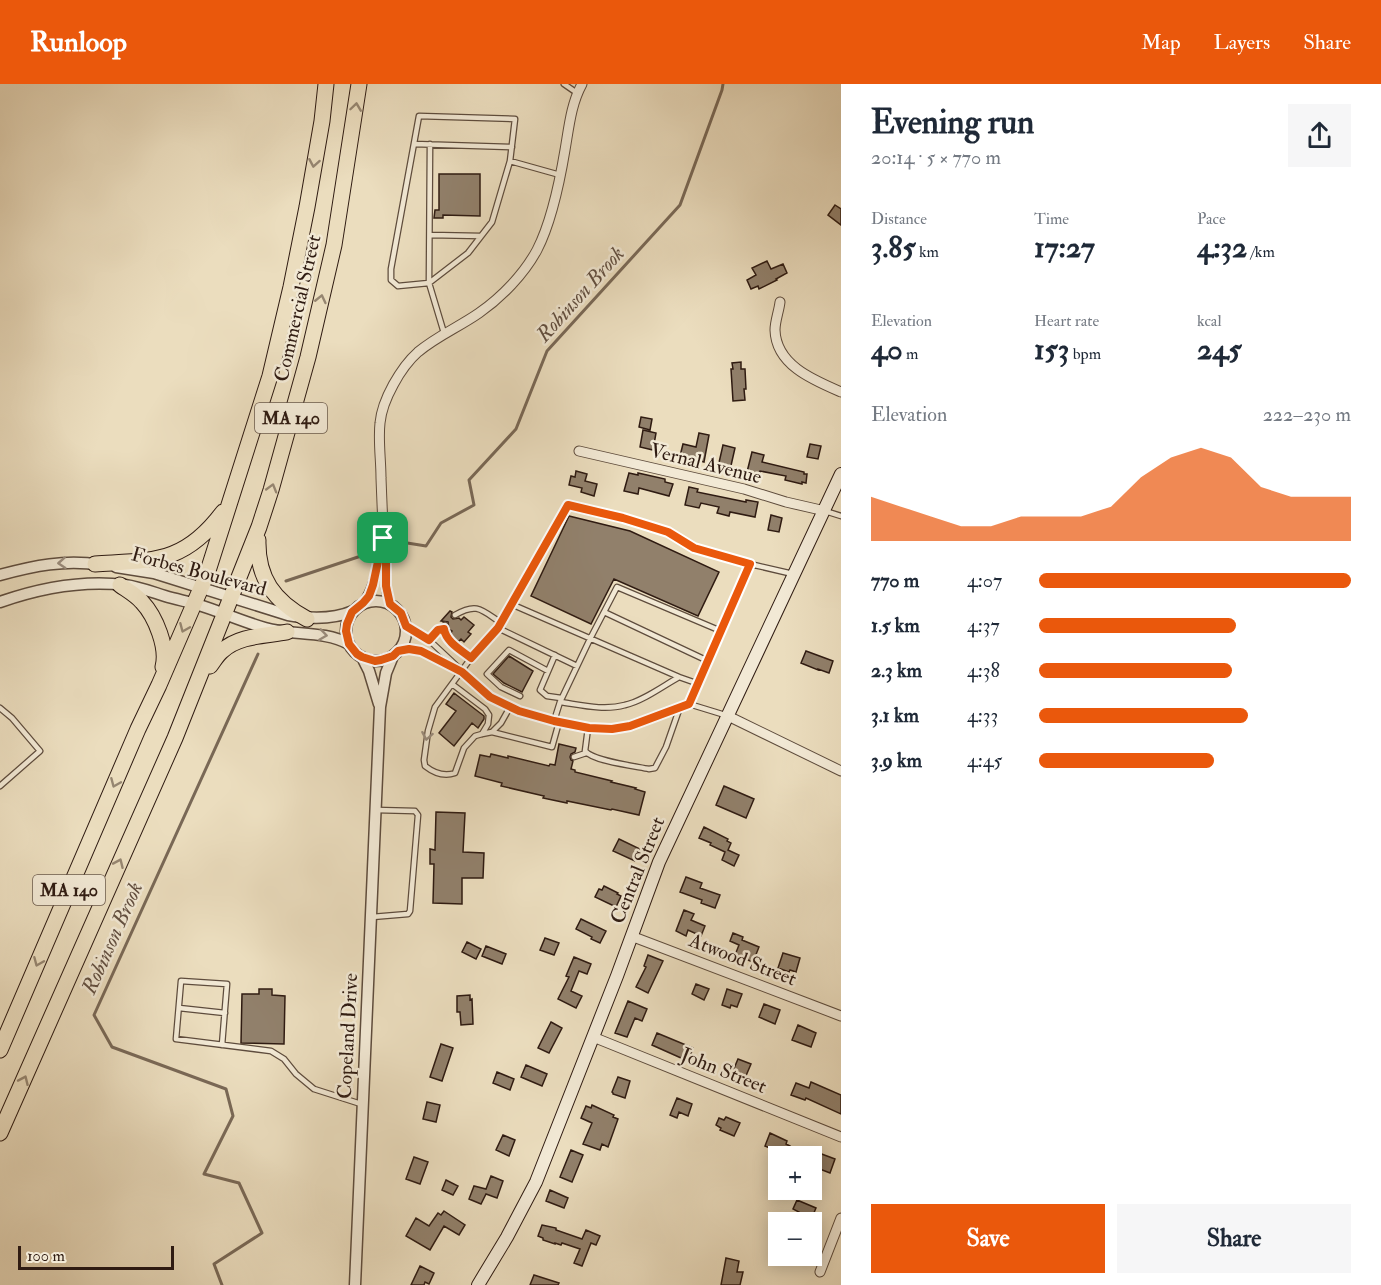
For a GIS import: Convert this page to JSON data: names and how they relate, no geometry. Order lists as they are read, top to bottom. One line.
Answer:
{"streets":{"highway":["Commercial Street","MA 140"],"main road":["Central Street"],"street":["Vernal Avenue","Forbes Boulevard","Atwood Street","Copeland Drive","John Street"]},"crossings":[["Commercial Street","Forbes Boulevard"],["Vernal Avenue","Central Street"],["Central Street","Atwood Street"],["Central Street","John Street"]],"water":["Robinson Brook"],"scale_bar":"100 m","page":{"header":"Runloop","nav":["Map","Layers","Share"],"heading":["Evening run","20:14 · 5 × 770 m"],"stats":[["Distance","3.85 km"],["Time","17:27"],["Pace","4:32 /km"],["Elevation","40 m"],["Heart rate","153 bpm"],["kcal","245"]],"chart":["Elevation","222–230 m"],"list":[{"name":"770 m","note":"4:07"},{"name":"1.5 km","note":"4:37"},{"name":"2.3 km","note":"4:38"},{"name":"3.1 km","note":"4:33"},{"name":"3.9 km","note":"4:45"}],"map_buttons":["+","−"],"buttons":["Save","Share"],"scale":"100 m"}}
